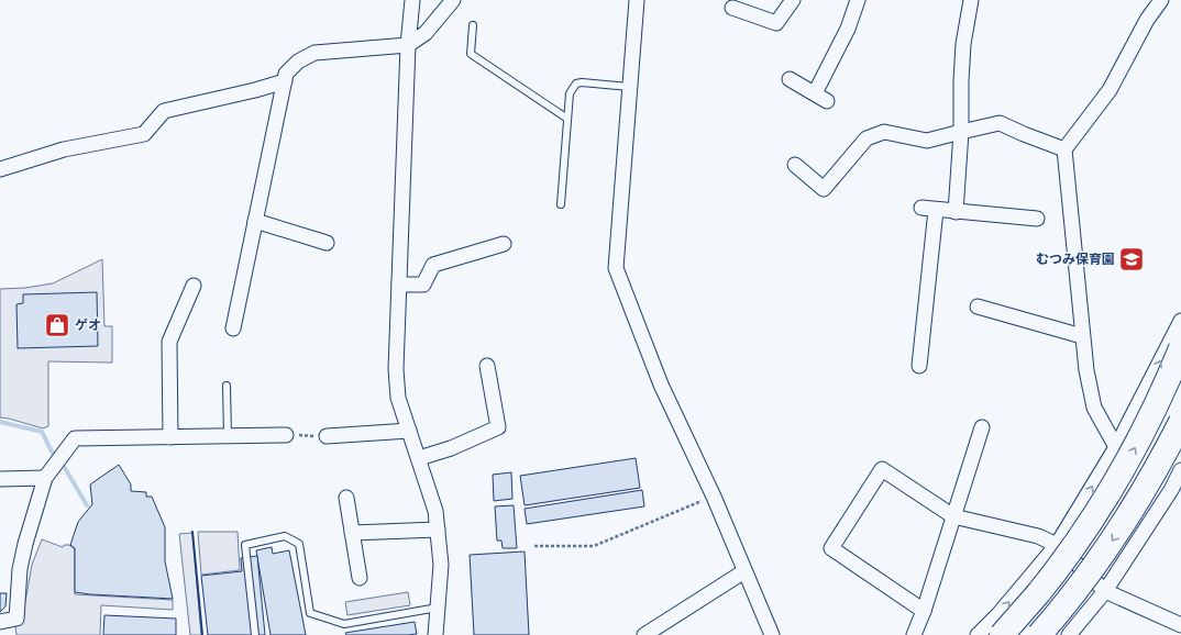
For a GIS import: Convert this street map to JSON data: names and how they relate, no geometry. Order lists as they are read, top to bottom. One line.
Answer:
{"places":{"school or university":["むつみ保育園"],"shop":["ゲオ"]}}
